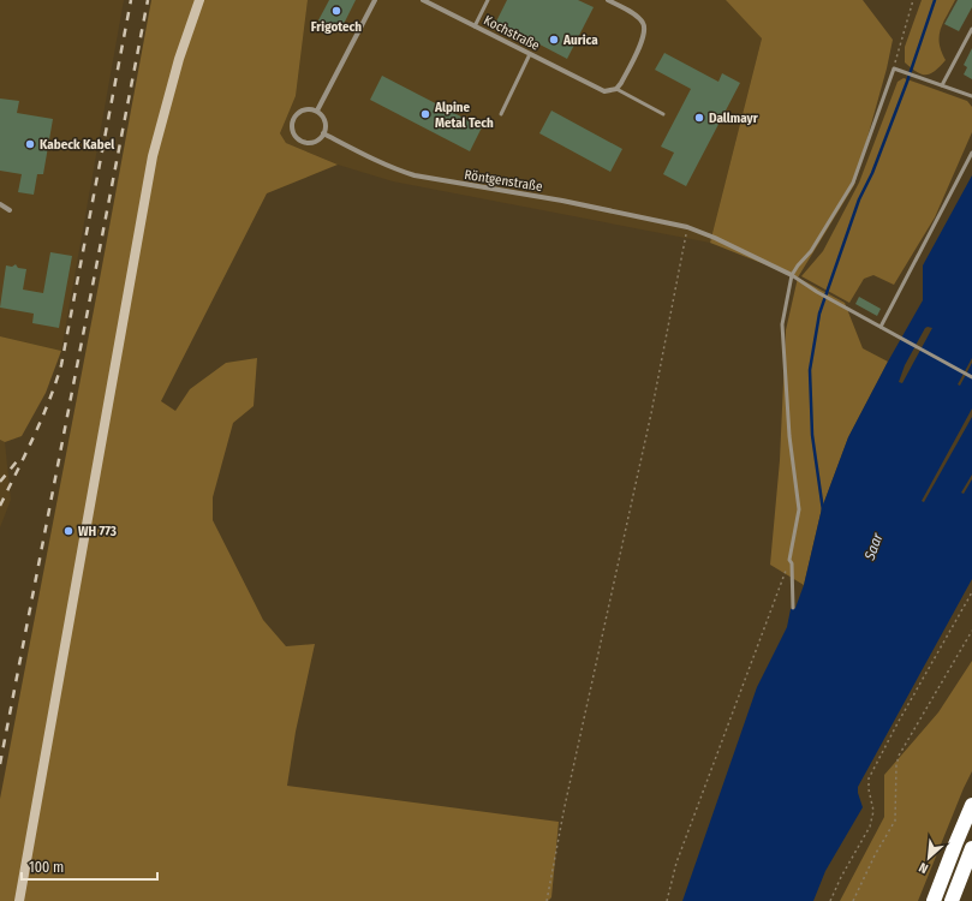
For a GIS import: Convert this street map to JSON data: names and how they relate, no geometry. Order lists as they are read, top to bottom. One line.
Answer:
{"streets":{"street":["Kochstraße","Röntgenstraße"]},"water":["Saar"],"places":["Frigotech","Aurica","Alpine Metal Tech","Dallmayr","Kabeck Kabel","WH 773"],"scale_bar":"100 m","north":"bottom left"}
